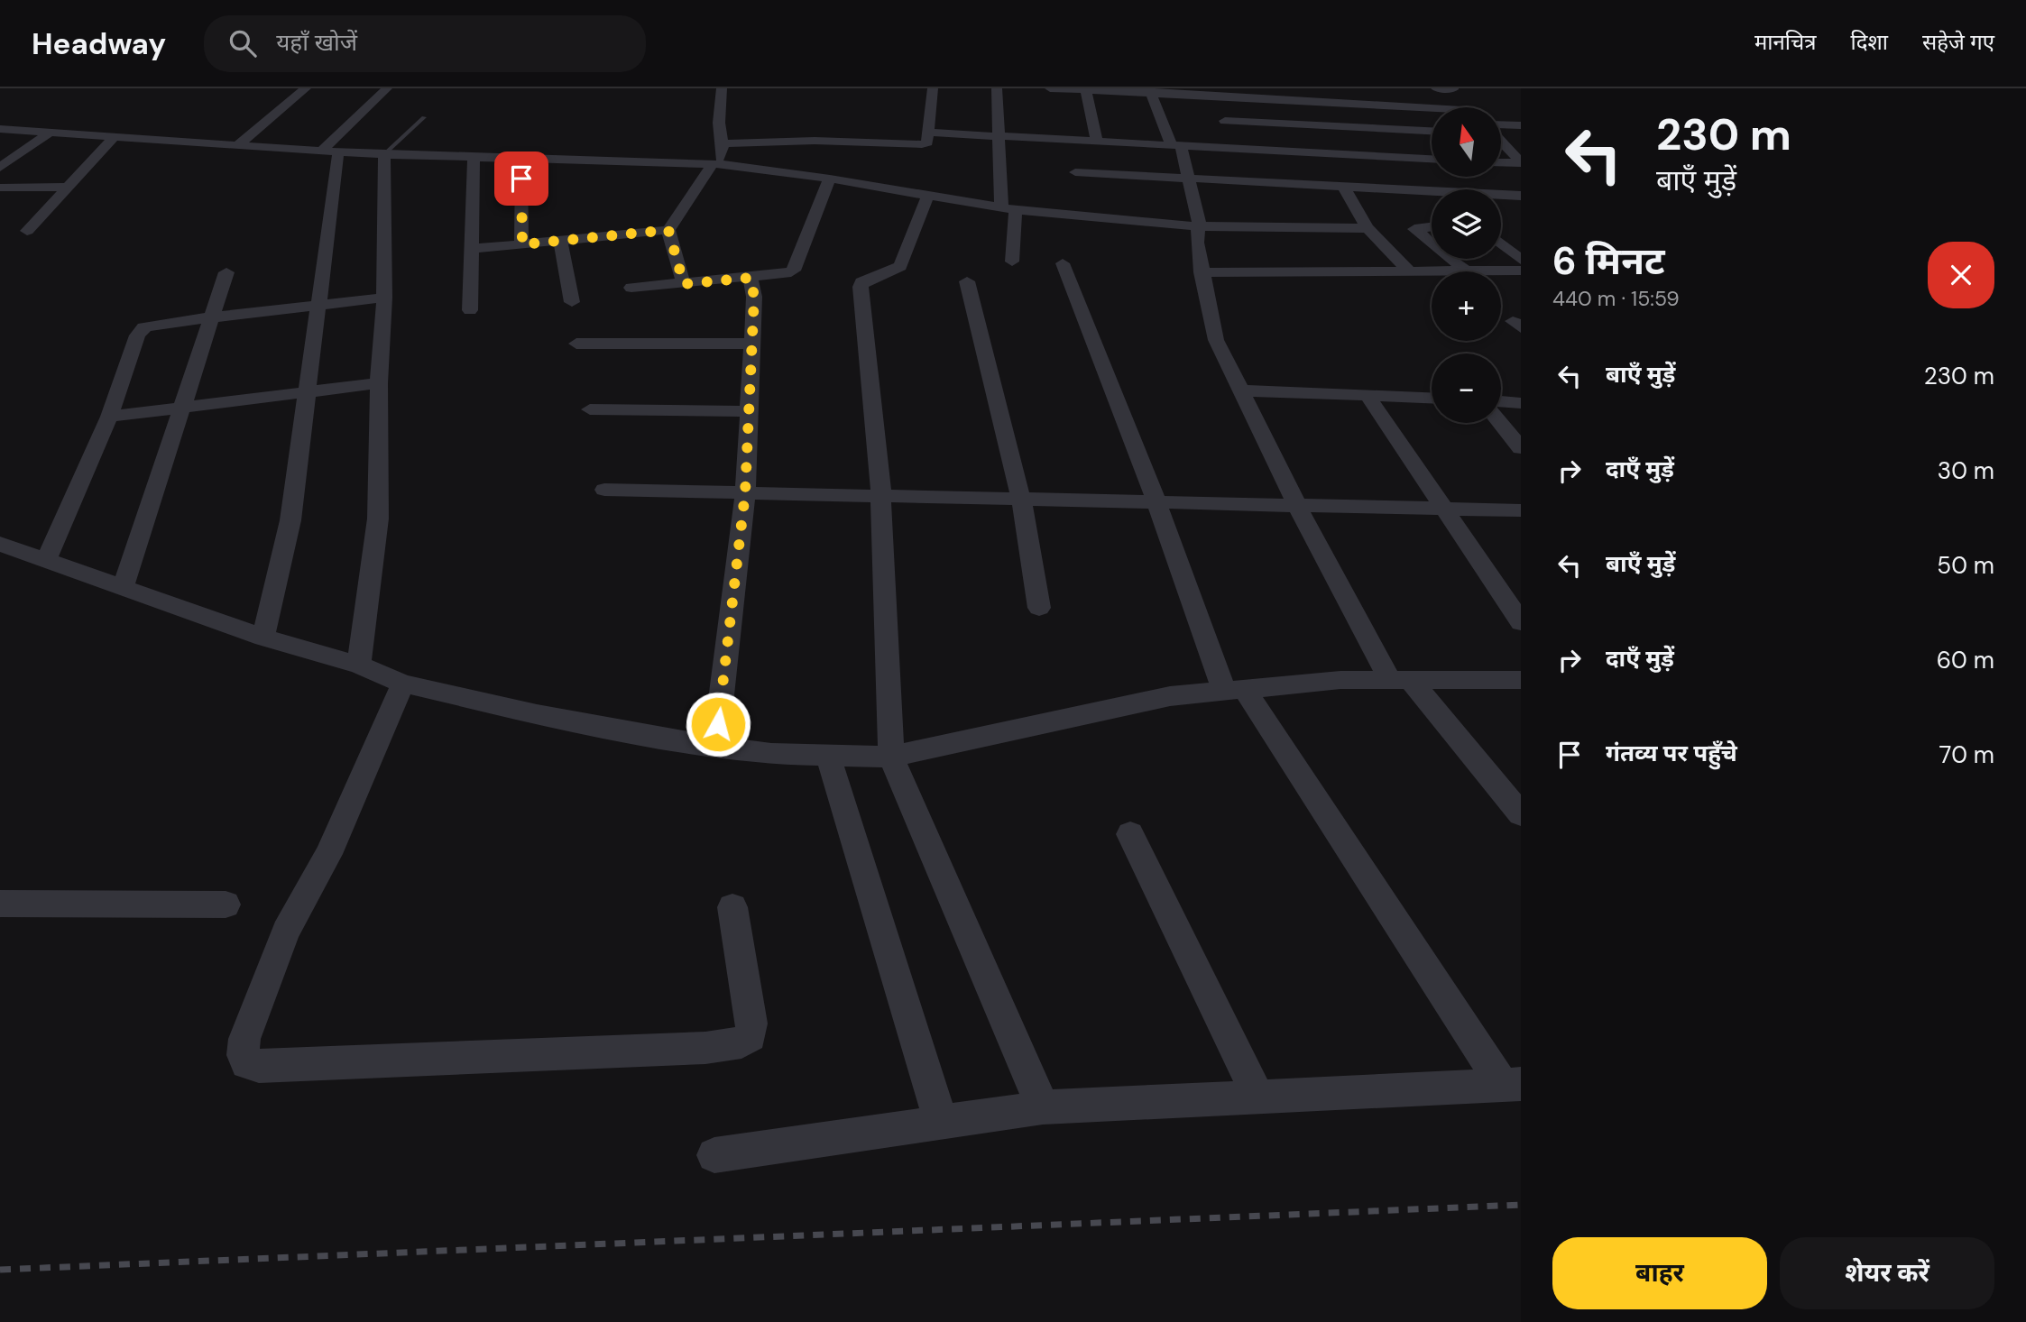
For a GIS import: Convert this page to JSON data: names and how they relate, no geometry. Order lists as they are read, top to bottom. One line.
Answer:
{"north":"top","page":{"header":"Headway","search":"यहाँ खोजें","nav":["मानचित्र","दिशा","सहेजे गए"],"turn":["230 m","बाएँ मुड़ें"],"map_buttons":["+","−"],"heading":["6 मिनट","440 m · 15:59"],"list":[{"name":"बाएँ मुड़ें","value":"230 m"},{"name":"दाएँ मुड़ें","value":"30 m"},{"name":"बाएँ मुड़ें","value":"50 m"},{"name":"दाएँ मुड़ें","value":"60 m"},{"name":"गंतव्य पर पहुँचे","value":"70 m"}],"buttons":["बाहर","शेयर करें"]}}
